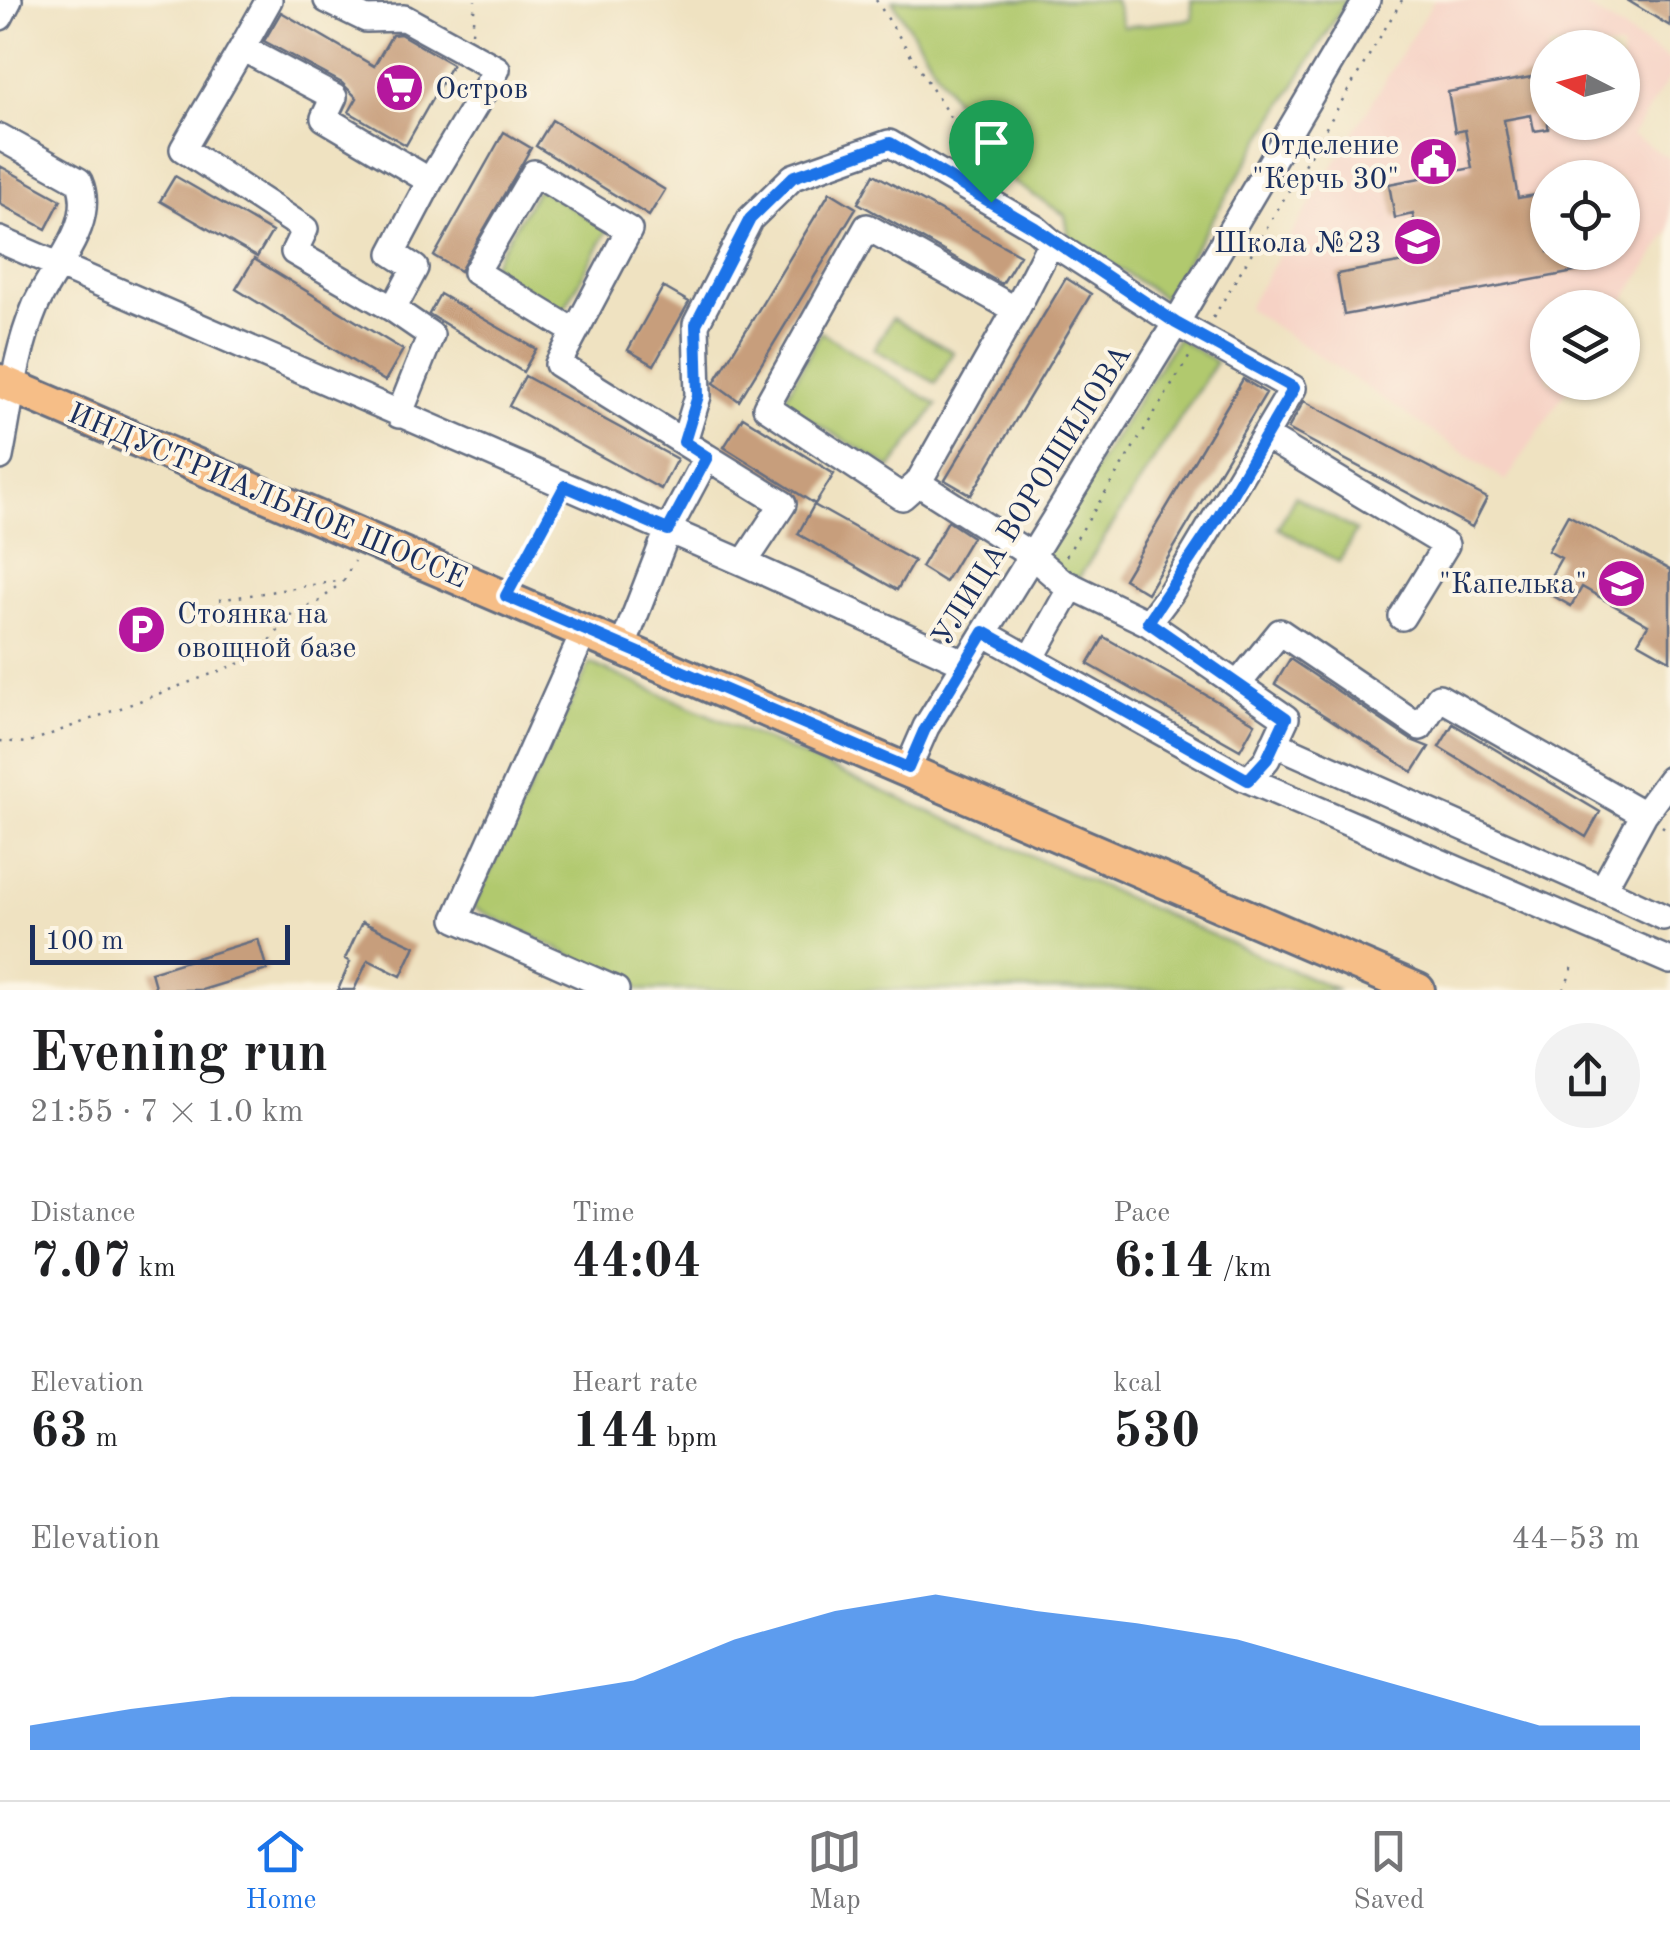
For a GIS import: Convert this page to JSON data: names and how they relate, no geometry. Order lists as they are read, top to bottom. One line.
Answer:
{"streets":{"main road":["ИНДУСТРИАЛЬНОЕ ШОССЕ"],"street":["УЛИЦА ВОРОШИЛОВА"]},"crossings":[["ИНДУСТРИАЛЬНОЕ ШОССЕ","УЛИЦА ВОРОШИЛОВА"]],"places":{"supermarket":["Остров"],"public building":["Отделение \"Керчь 30\""],"school or university":["Школа №23","\"Капелька\""],"parking":["Стоянка на овощной базе"]},"scale_bar":"100 m","north":"left","page":{"scale":"100 m","heading":["Evening run","21:55 · 7 × 1.0 km"],"stats":[["Distance","7.07 km"],["Time","44:04"],["Pace","6:14 /km"],["Elevation","63 m"],["Heart rate","144 bpm"],["kcal","530"]],"chart":["Elevation","44–53 m"],"tabs":["Home","Map","Saved"]}}
